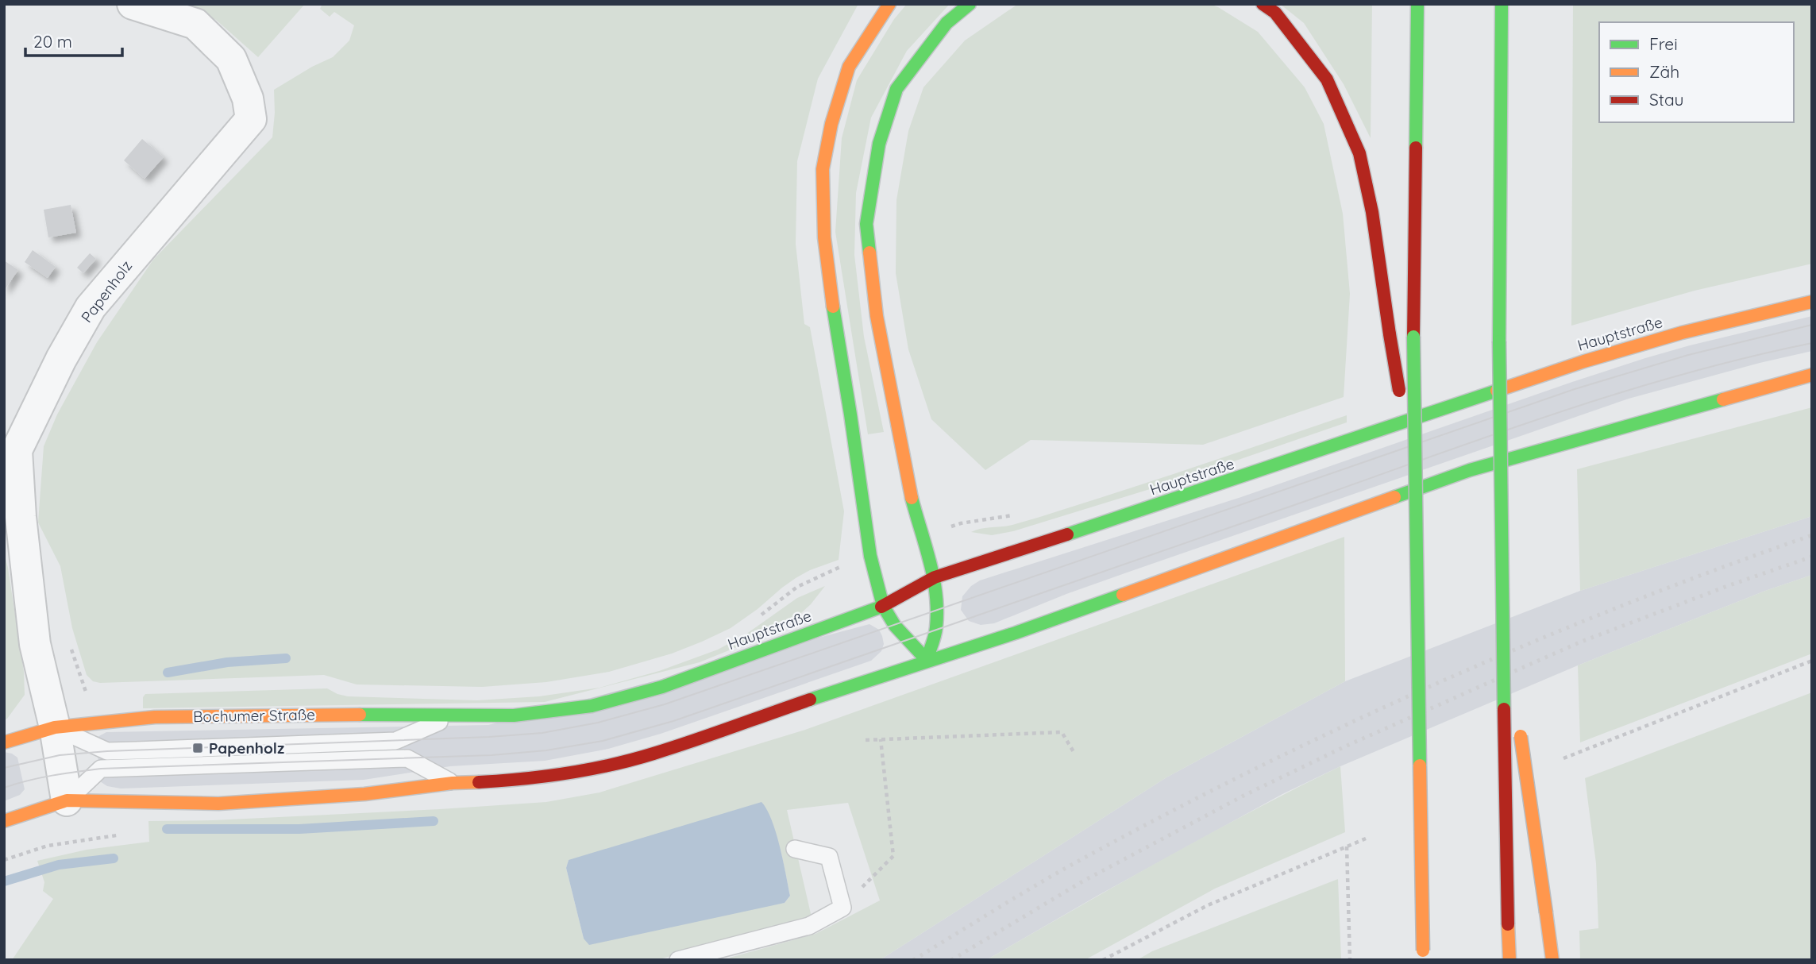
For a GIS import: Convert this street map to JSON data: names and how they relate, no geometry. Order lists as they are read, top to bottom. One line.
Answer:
{"streets":{"main road":["Hauptstraße","Bochumer Straße"],"street":["Papenholz"]},"crossings":[["Papenholz","Bochumer Straße"],["Hauptstraße","Bochumer Straße"]],"places":{"transit":["Papenholz"]},"legend":["Frei","Zäh","Stau"],"scale_bar":"20 m"}
